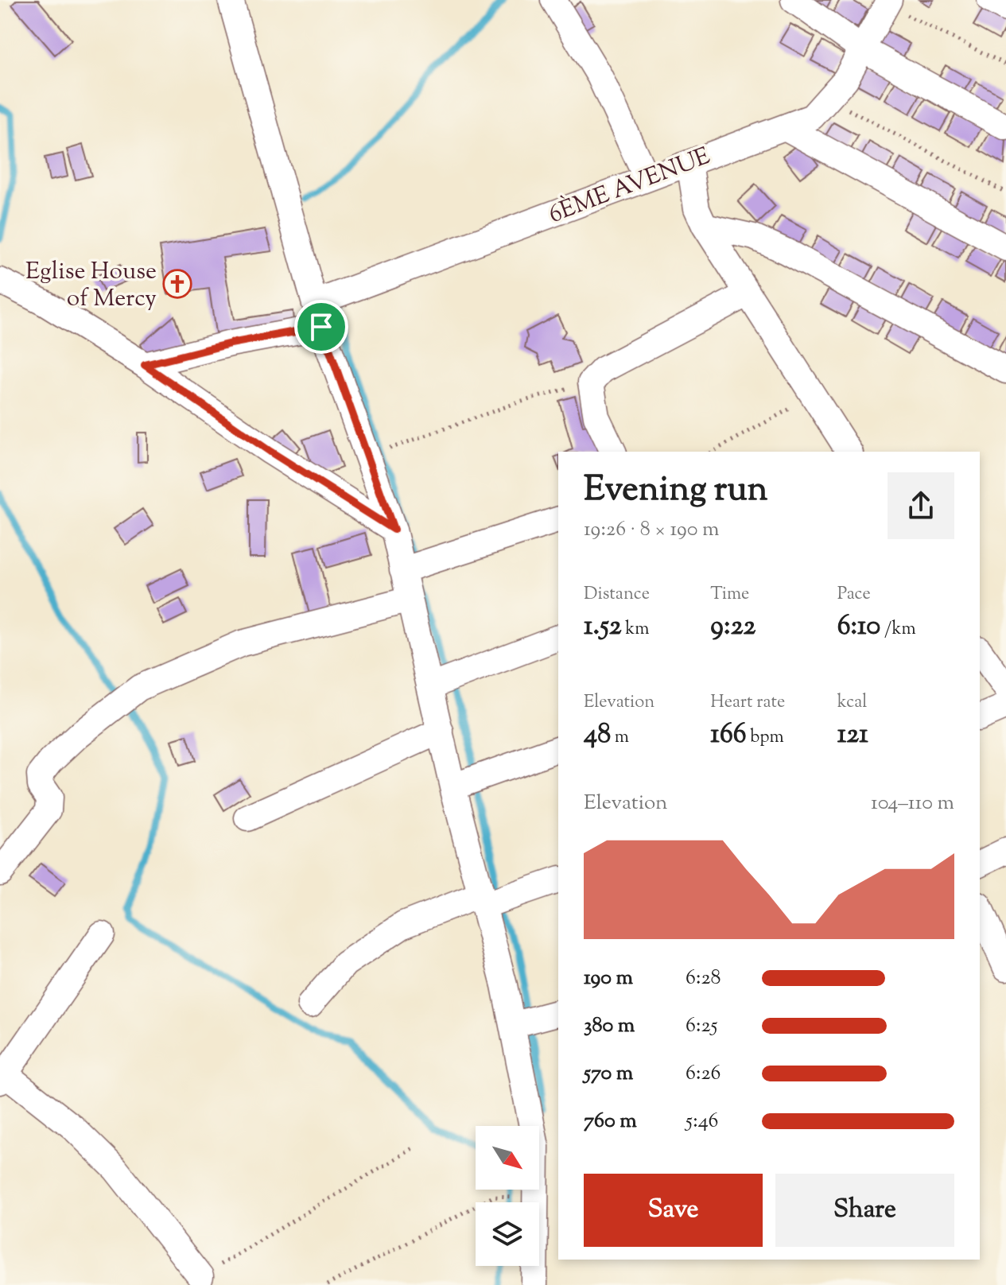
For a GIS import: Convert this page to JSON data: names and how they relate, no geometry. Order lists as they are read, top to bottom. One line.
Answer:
{"streets":{"street":["6ÈME AVENUE"]},"places":{"church":["Eglise House of Mercy"]},"north":"bottom right","page":{"heading":["Evening run","19:26 · 8 × 190 m"],"stats":[["Distance","1.52 km"],["Time","9:22"],["Pace","6:10 /km"],["Elevation","48 m"],["Heart rate","166 bpm"],["kcal","121"]],"chart":["Elevation","104–110 m"],"list":[{"name":"190 m","note":"6:28"},{"name":"380 m","note":"6:25"},{"name":"570 m","note":"6:26"},{"name":"760 m","note":"5:46"}],"buttons":["Save","Share"]}}
